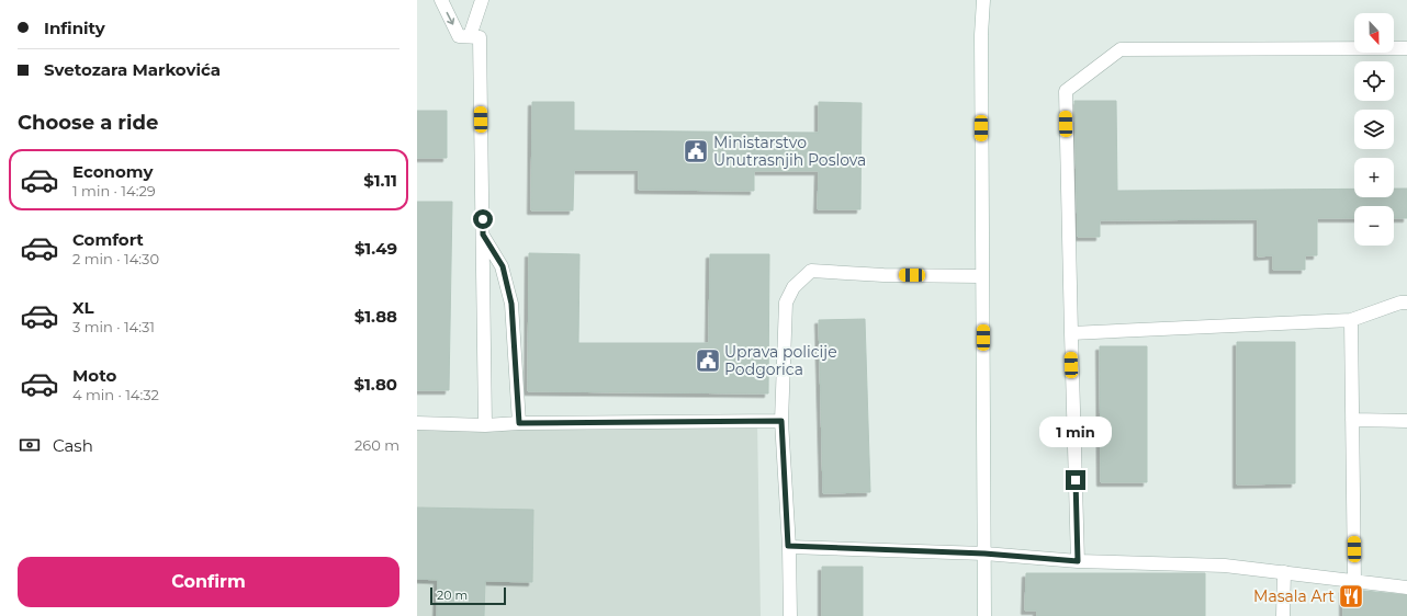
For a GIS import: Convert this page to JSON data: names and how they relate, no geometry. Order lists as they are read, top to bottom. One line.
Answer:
{"places":{"public building":["Ministarstvo Unutrasnjih Poslova","Uprava policije Podgorica"],"restaurant":["Masala Art"]},"scale_bar":"20 m","north":"bottom","page":{"banner":["Infinity","Svetozara Markovića"],"map_buttons":["+","−"],"heading":"Choose a ride","list":[{"name":"Economy","note":"1 min · 14:29","value":"$1.11"},{"name":"Comfort","note":"2 min · 14:30","value":"$1.49"},{"name":"XL","note":"3 min · 14:31","value":"$1.88"},{"name":"Moto","note":"4 min · 14:32","value":"$1.80"}],"bubble":"1 min","pay":["Cash","260 m"],"buttons":"Confirm","scale":"20 m"}}
